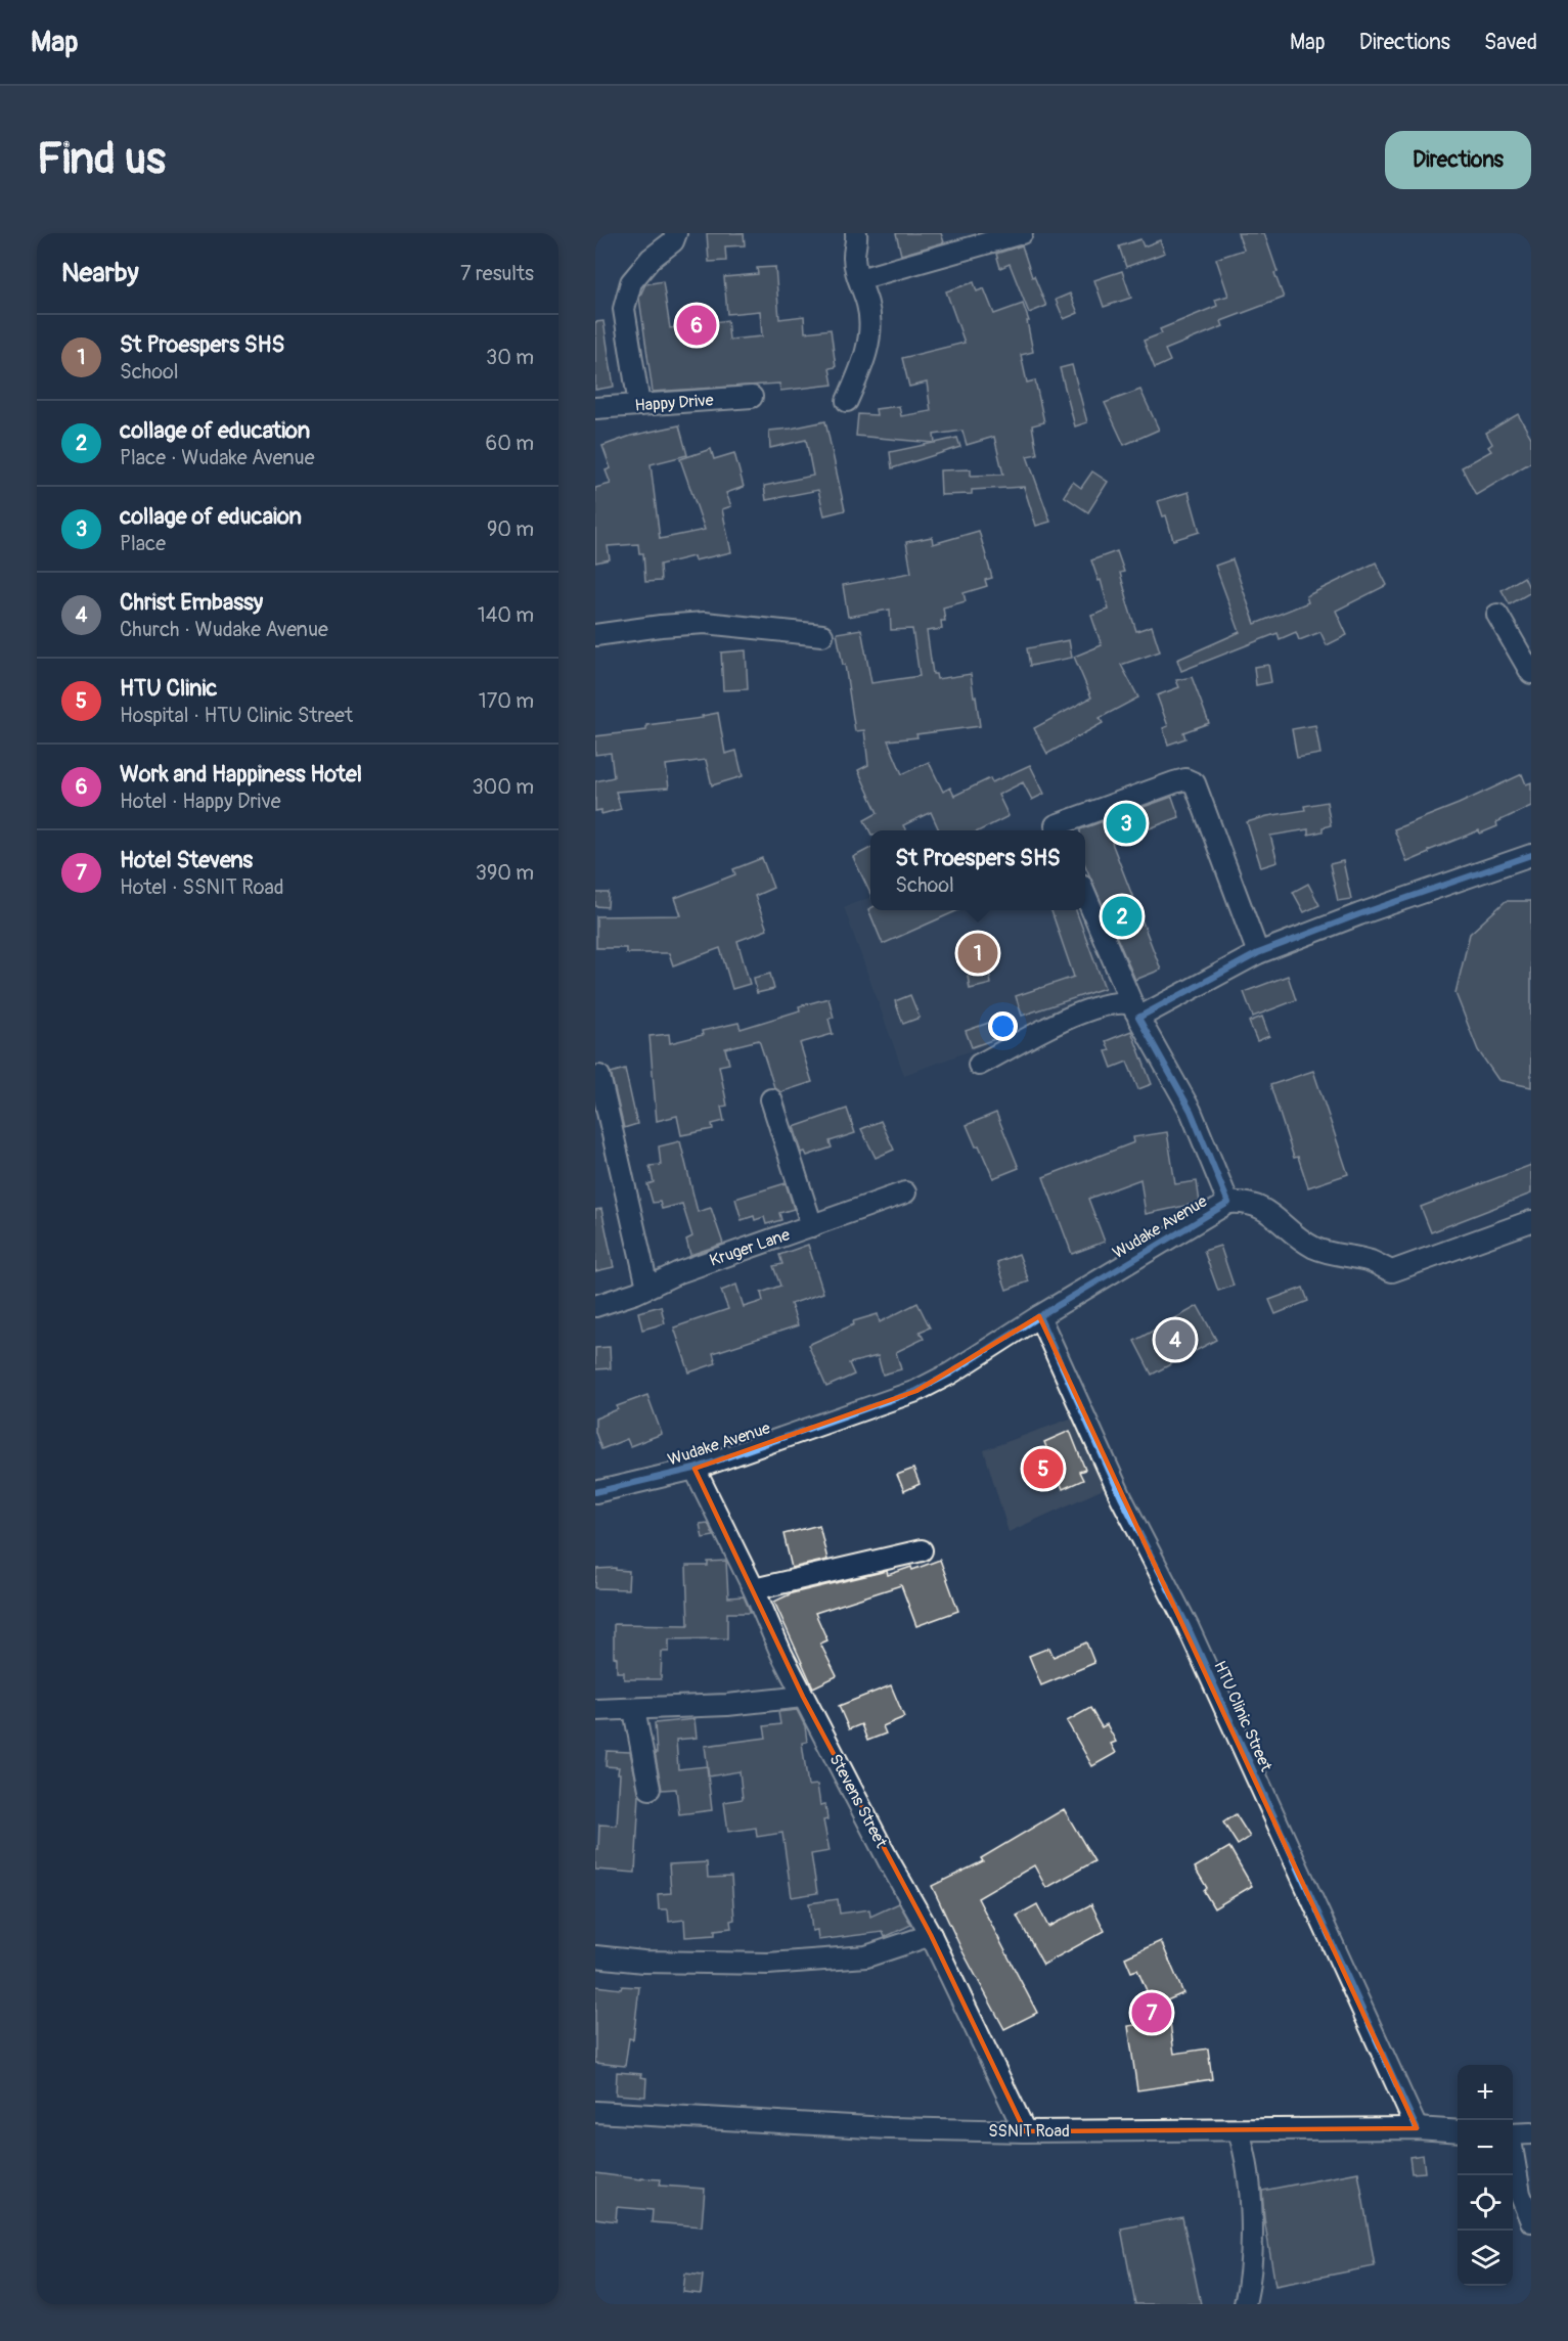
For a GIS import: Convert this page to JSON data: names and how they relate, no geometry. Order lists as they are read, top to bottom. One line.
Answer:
{"streets":{"street":["Happy Drive","Wudake Avenue","Kruger Lane","HTU Clinic Street","Stevens Street","SSNIT Road"]},"crossings":[["Wudake Avenue","HTU Clinic Street"],["Wudake Avenue","Stevens Street"],["HTU Clinic Street","SSNIT Road"],["Stevens Street","SSNIT Road"]],"page":{"header":"Map","nav":["Map","Directions","Saved"],"buttons":"Directions","title":"Find us","heading":["Nearby","7 results"],"pins":["6","3","2","1","4","5","7"],"list":[{"mark":"1","name":"St Proespers SHS","note":"School","value":"30 m"},{"mark":"2","name":"collage of education","note":"Place · Wudake Avenue","value":"60 m"},{"mark":"3","name":"collage of educaion","note":"Place","value":"90 m"},{"mark":"4","name":"Christ Embassy","note":"Church · Wudake Avenue","value":"140 m"},{"mark":"5","name":"HTU Clinic","note":"Hospital · HTU Clinic Street","value":"170 m"},{"mark":"6","name":"Work and Happiness Hotel","note":"Hotel · Happy Drive","value":"300 m"},{"mark":"7","name":"Hotel Stevens","note":"Hotel · SSNIT Road","value":"390 m"}],"popup":["St Proespers SHS","School"],"map_buttons":["+","−"]}}
